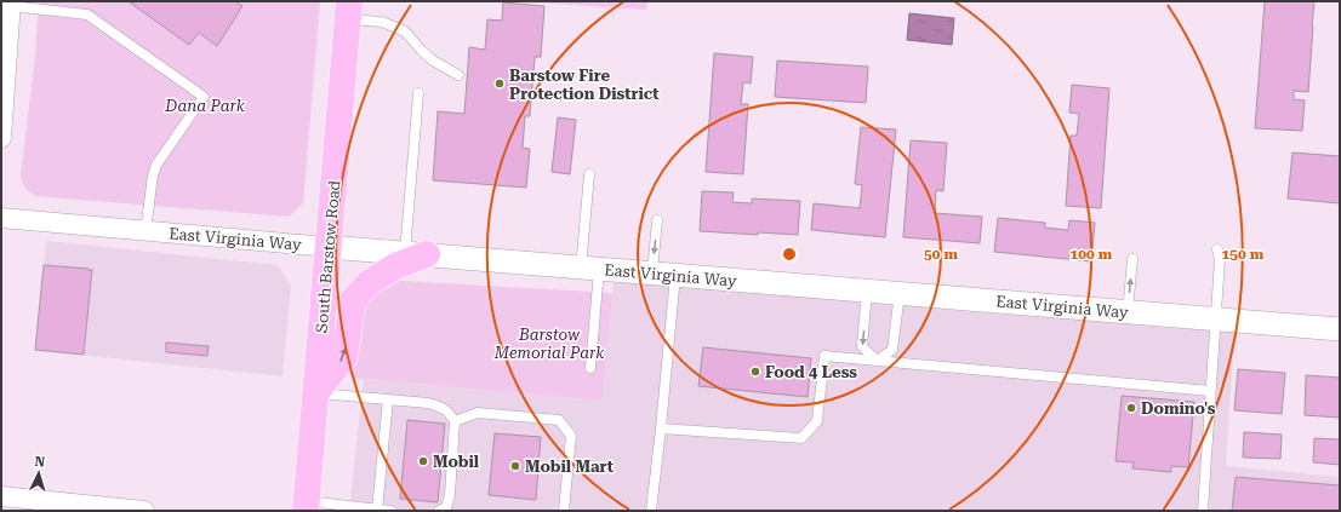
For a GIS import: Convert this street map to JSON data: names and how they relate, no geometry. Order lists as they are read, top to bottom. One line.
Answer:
{"streets":{"main road":["South Barstow Road"],"street":["East Virginia Way"]},"crossings":[["East Virginia Way","South Barstow Road"]],"parks":["Dana Park","Barstow Memorial Park"],"places":["Barstow Fire Protection District","Food 4 Less","Domino's","Mobil","Mobil Mart"],"north":"top","rings":["50 m","100 m","150 m"]}
